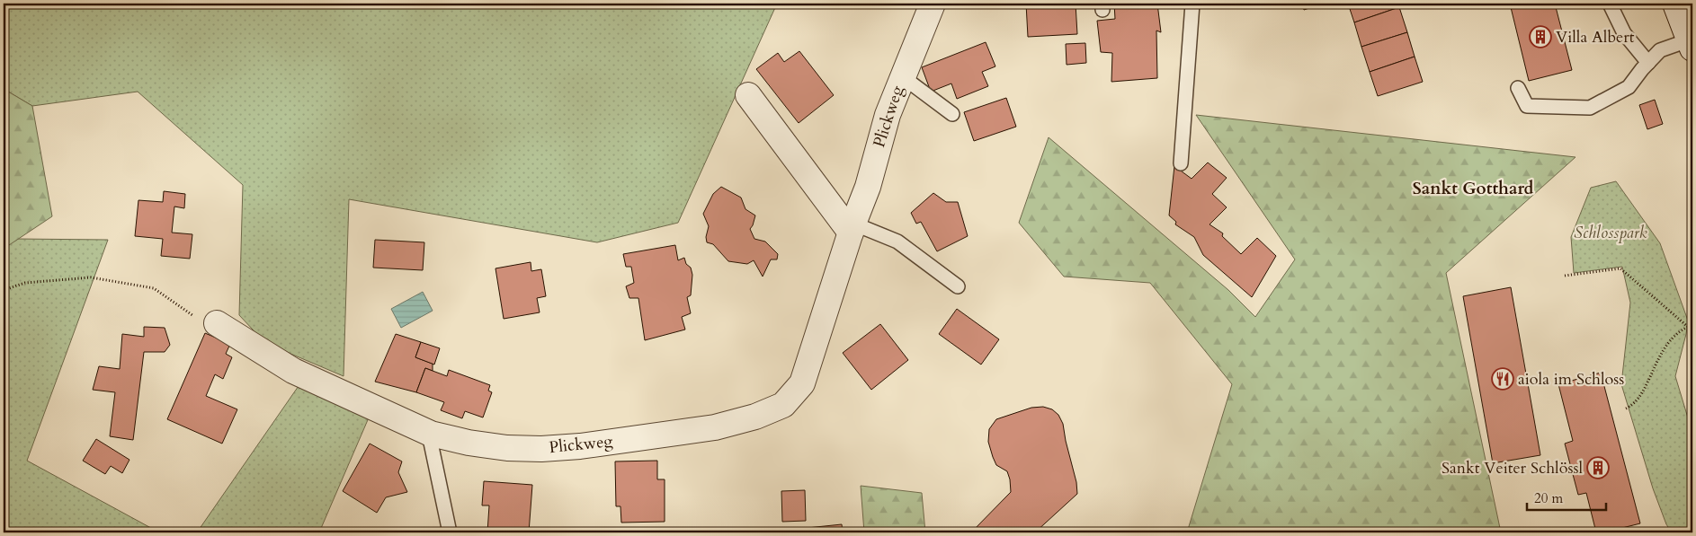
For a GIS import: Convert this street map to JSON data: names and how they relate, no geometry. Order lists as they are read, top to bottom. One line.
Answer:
{"streets":{"street":["Plickweg"]},"districts":["Sankt Gotthard"],"parks":["Schlosspark"],"places":{"building":["Villa Albert","Sankt Veiter Schlössl"],"restaurant":["aiola im Schloss"]},"scale_bar":"20 m"}
